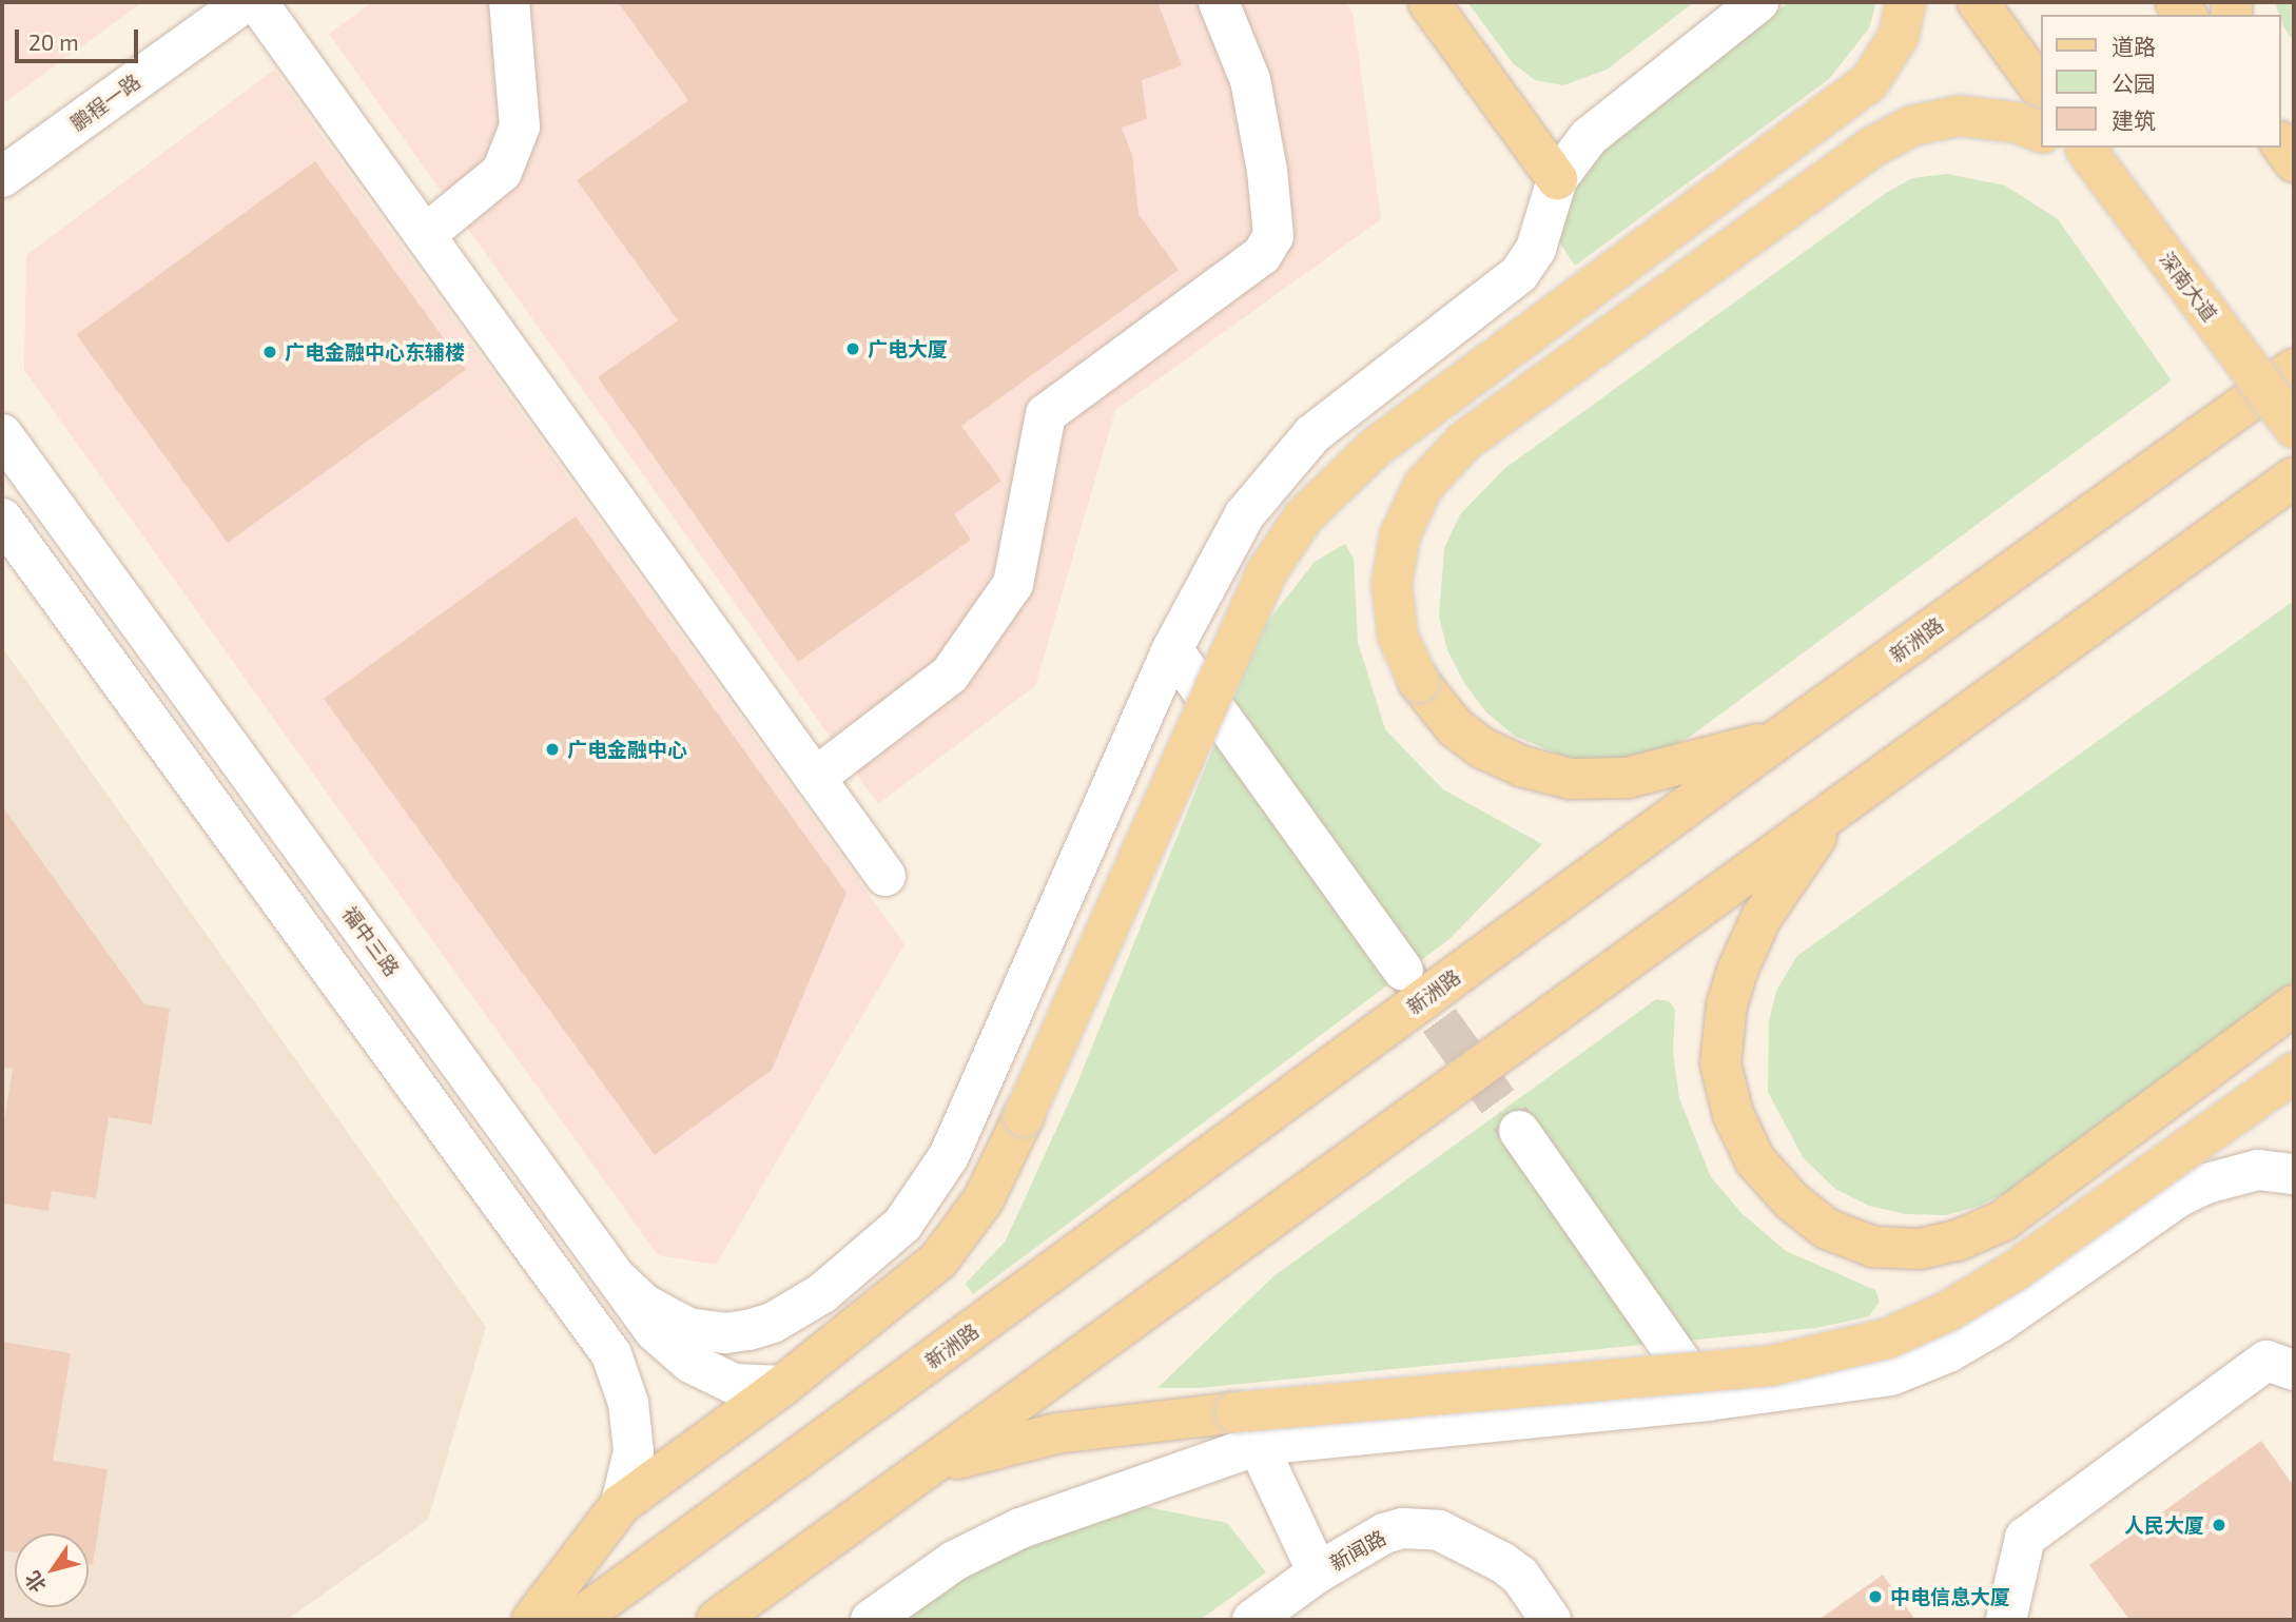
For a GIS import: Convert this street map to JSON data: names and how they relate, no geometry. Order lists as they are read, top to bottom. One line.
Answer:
{"streets":{"main road":["深南大道","新洲路"],"street":["鹏程一路","福中三路","新闻路"]},"places":["广电大厦","广电金融中心东辅楼","广电金融中心","人民大厦","中电信息大厦"],"legend":["道路","公园","建筑"],"scale_bar":"20 m","north":"bottom left"}
